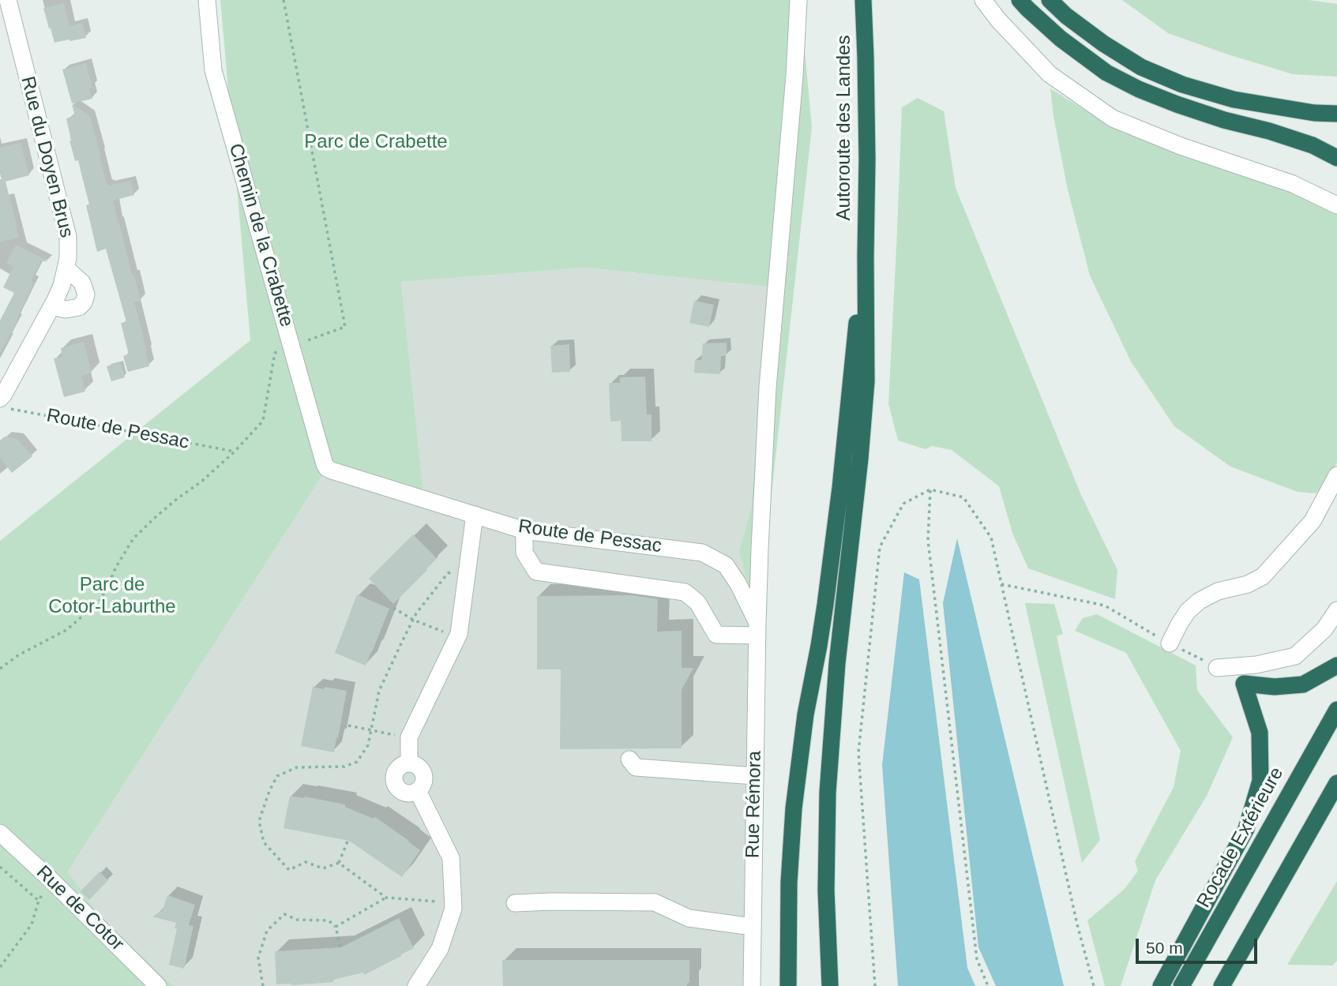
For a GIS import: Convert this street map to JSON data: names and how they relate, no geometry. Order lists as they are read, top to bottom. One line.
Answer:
{"streets":{"highway":["Autoroute des Landes","Rocade Extérieure"],"street":["Rue du Doyen Brus","Chemin de la Crabette","Route de Pessac","Rue Rémora","Rue de Cotor"]},"crossings":[["Rue du Doyen Brus","Route de Pessac"],["Chemin de la Crabette","Route de Pessac"],["Route de Pessac","Rue Rémora"]],"parks":["Parc de Crabette","Parc de Cotor-Laburthe"],"scale_bar":"50 m"}
